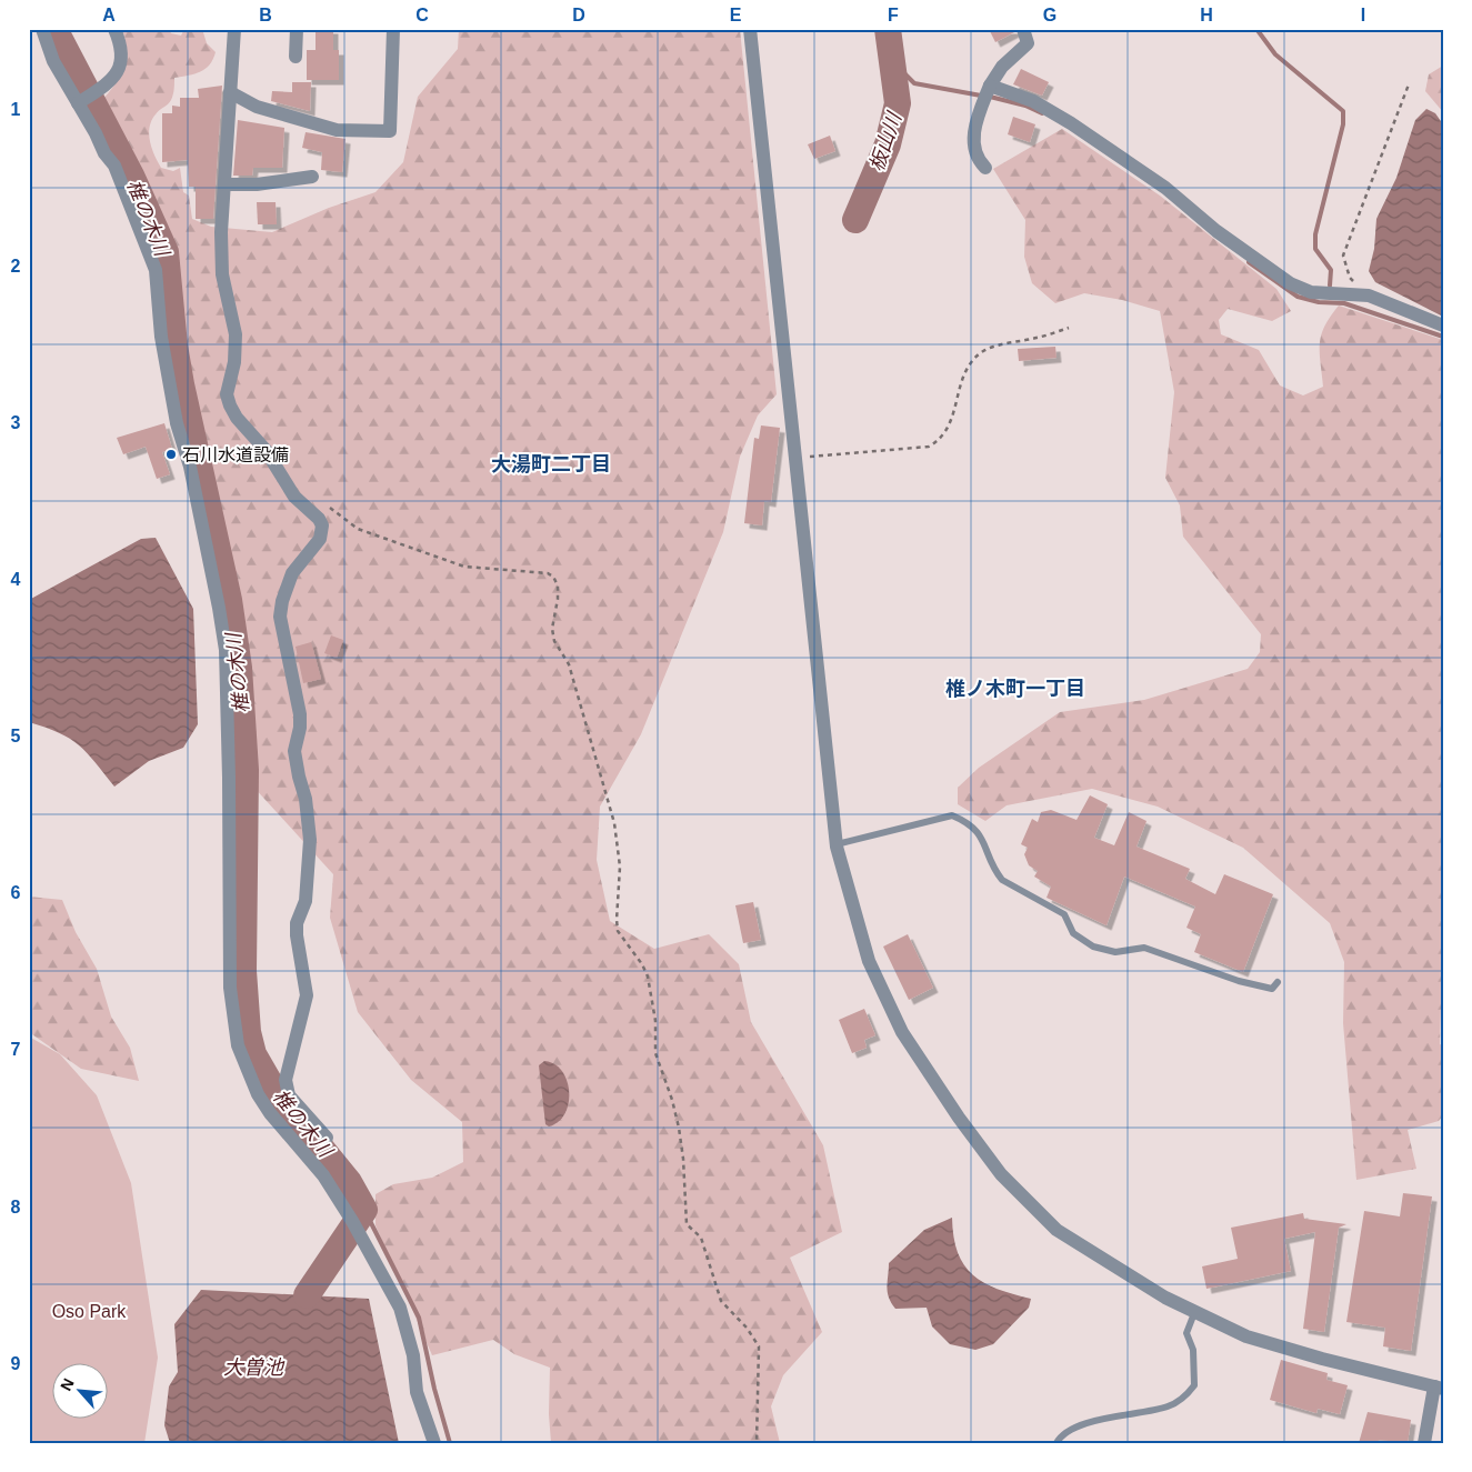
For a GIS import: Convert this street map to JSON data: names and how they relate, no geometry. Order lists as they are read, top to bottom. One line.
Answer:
{"districts":["大湯町二丁目","椎ノ木町一丁目"],"water":["板山川","椎の木川","大曽池"],"parks":["Oso Park"],"places":["石川水道設備"],"north":"top left","grid":{"columns":["A","B","C","D","E","F","G","H","I"],"rows":["1","2","3","4","5","6","7","8","9"]}}
